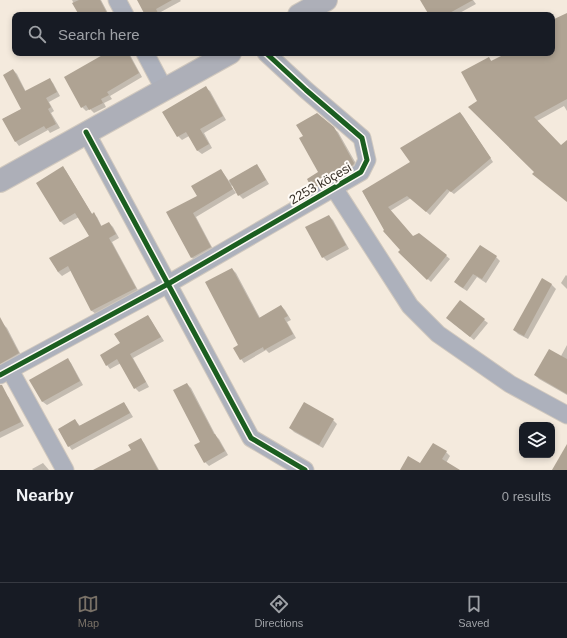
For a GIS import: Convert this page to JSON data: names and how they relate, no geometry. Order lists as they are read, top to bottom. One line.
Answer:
{"streets":{"street":["2253 köçesi"]},"page":{"search":"Search here","heading":["Nearby","0 results"],"nav":["Map","Directions","Saved"]}}
